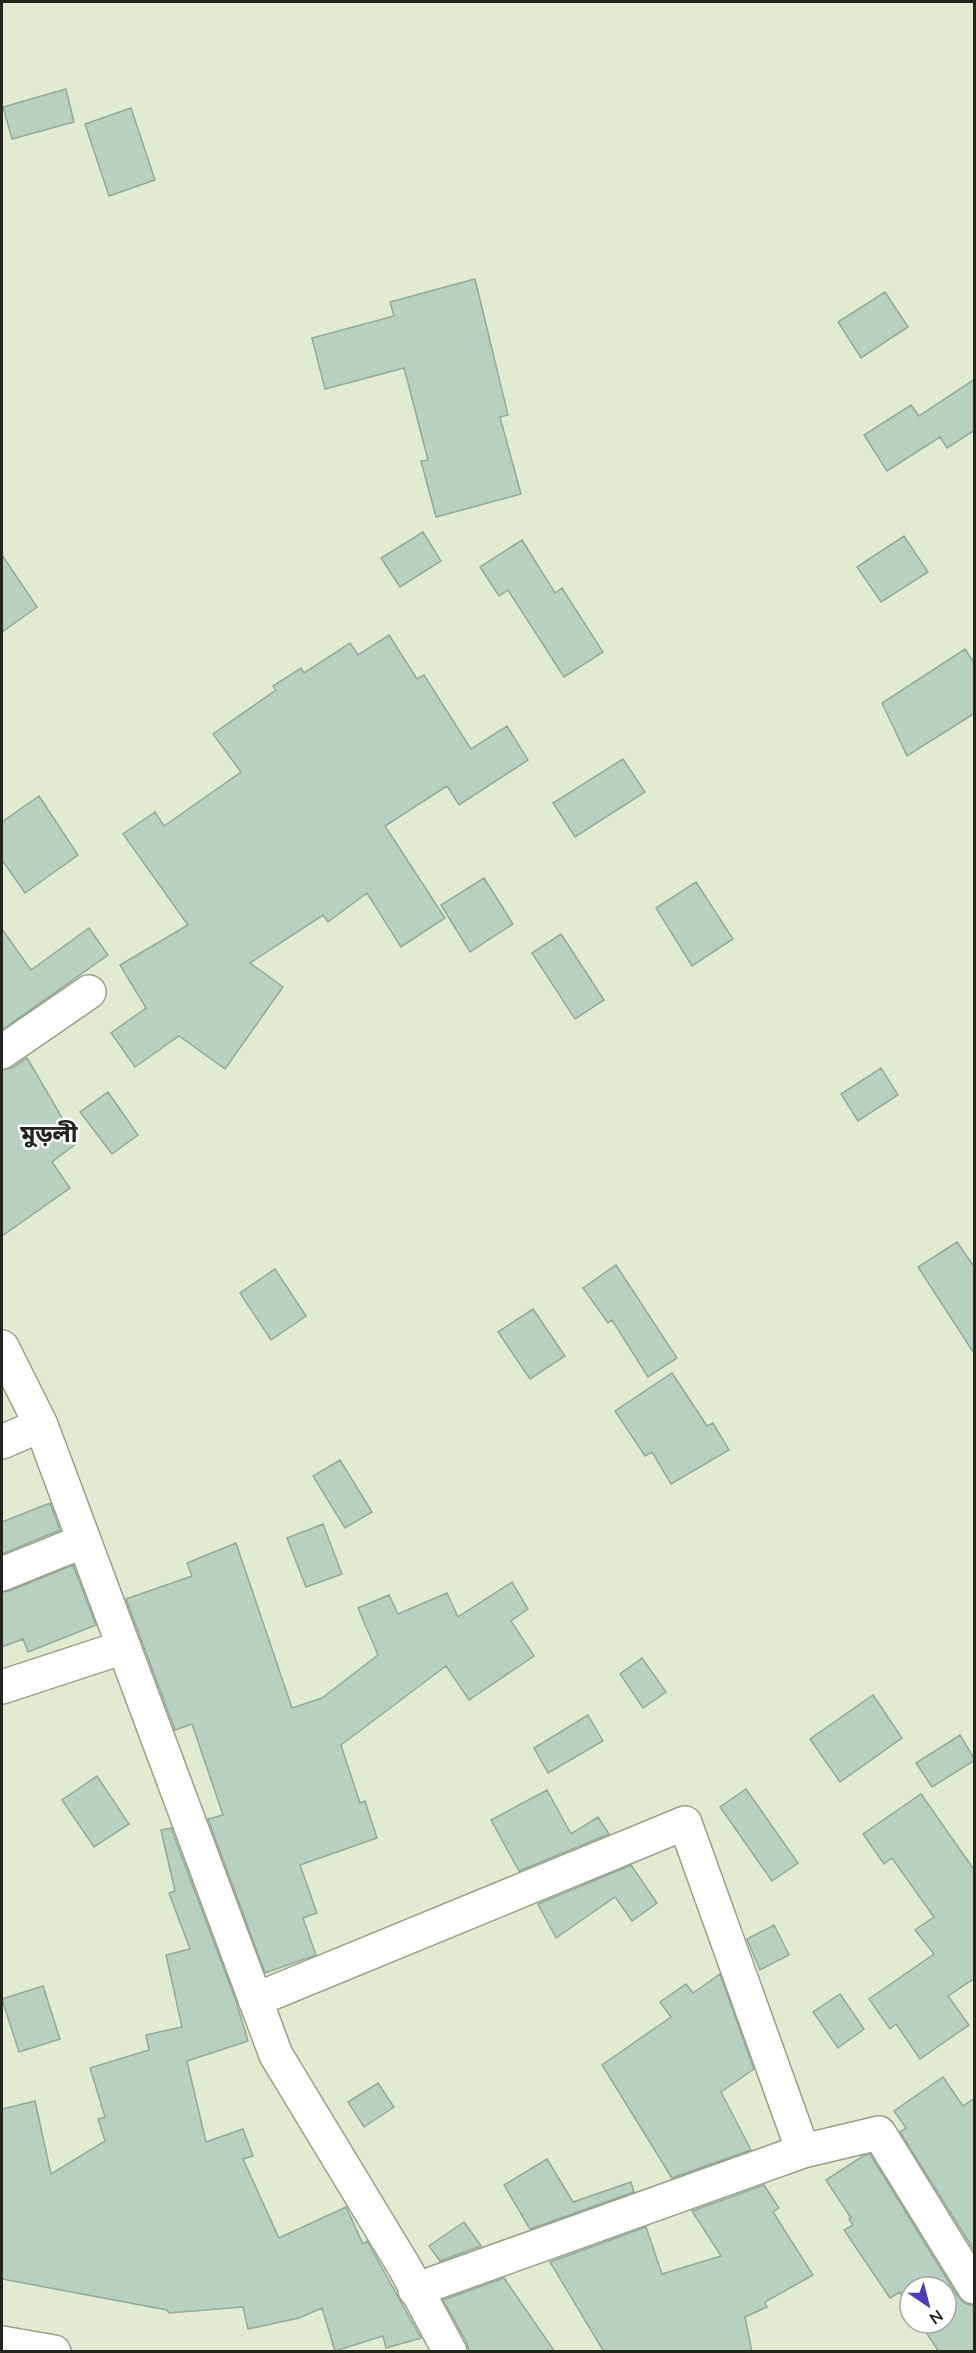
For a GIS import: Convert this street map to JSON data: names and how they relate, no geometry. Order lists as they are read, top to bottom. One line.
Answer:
{"districts":["মুড়লী"],"north":"bottom right"}
